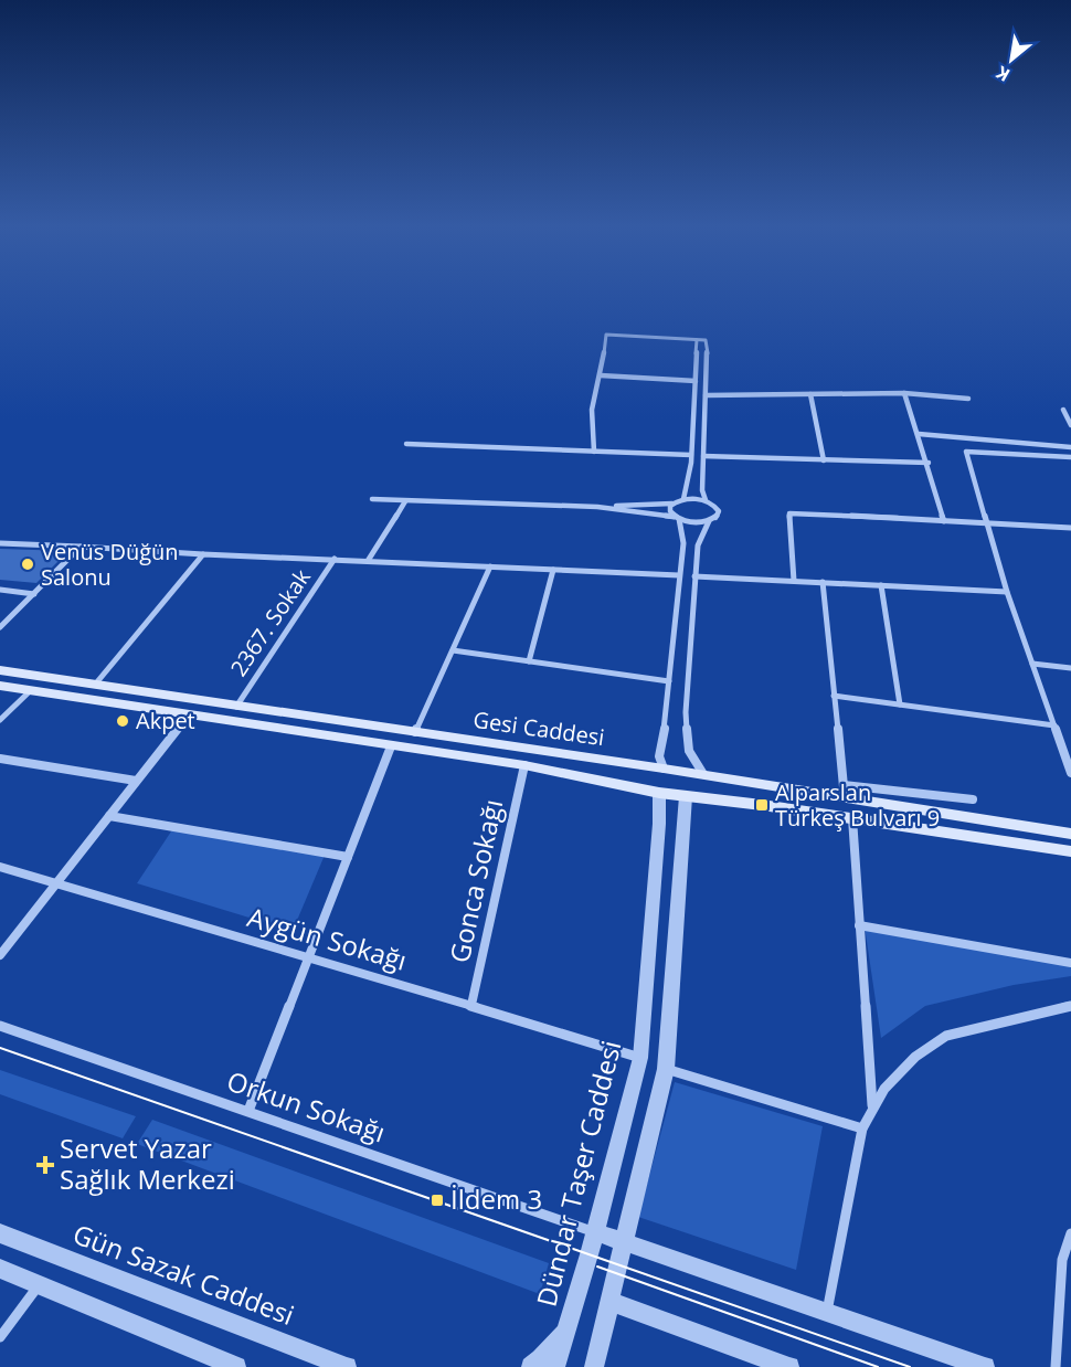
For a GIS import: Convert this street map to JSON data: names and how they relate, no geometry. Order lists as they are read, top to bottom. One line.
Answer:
{"streets":{"main road":["Gesi Caddesi"],"street":["2367. Sokak","Gonca Sokağı","Aygün Sokağı","Orkun Sokağı","Dündar Taşer Caddesi","Gün Sazak Caddesi"]},"crossings":[["2367. Sokak","Gesi Caddesi"],["Gesi Caddesi","Gonca Sokağı"],["Gesi Caddesi","Dündar Taşer Caddesi"],["Gonca Sokağı","Aygün Sokağı"],["Aygün Sokağı","Dündar Taşer Caddesi"],["Orkun Sokağı","Dündar Taşer Caddesi"]],"places":{"other":["Venüs Düğün Salonu","Akpet"],"transit":["Alparslan Türkeş Bulvarı 9","İldem 3"],"health":["Servet Yazar Sağlık Merkezi"]},"north":"bottom left"}
